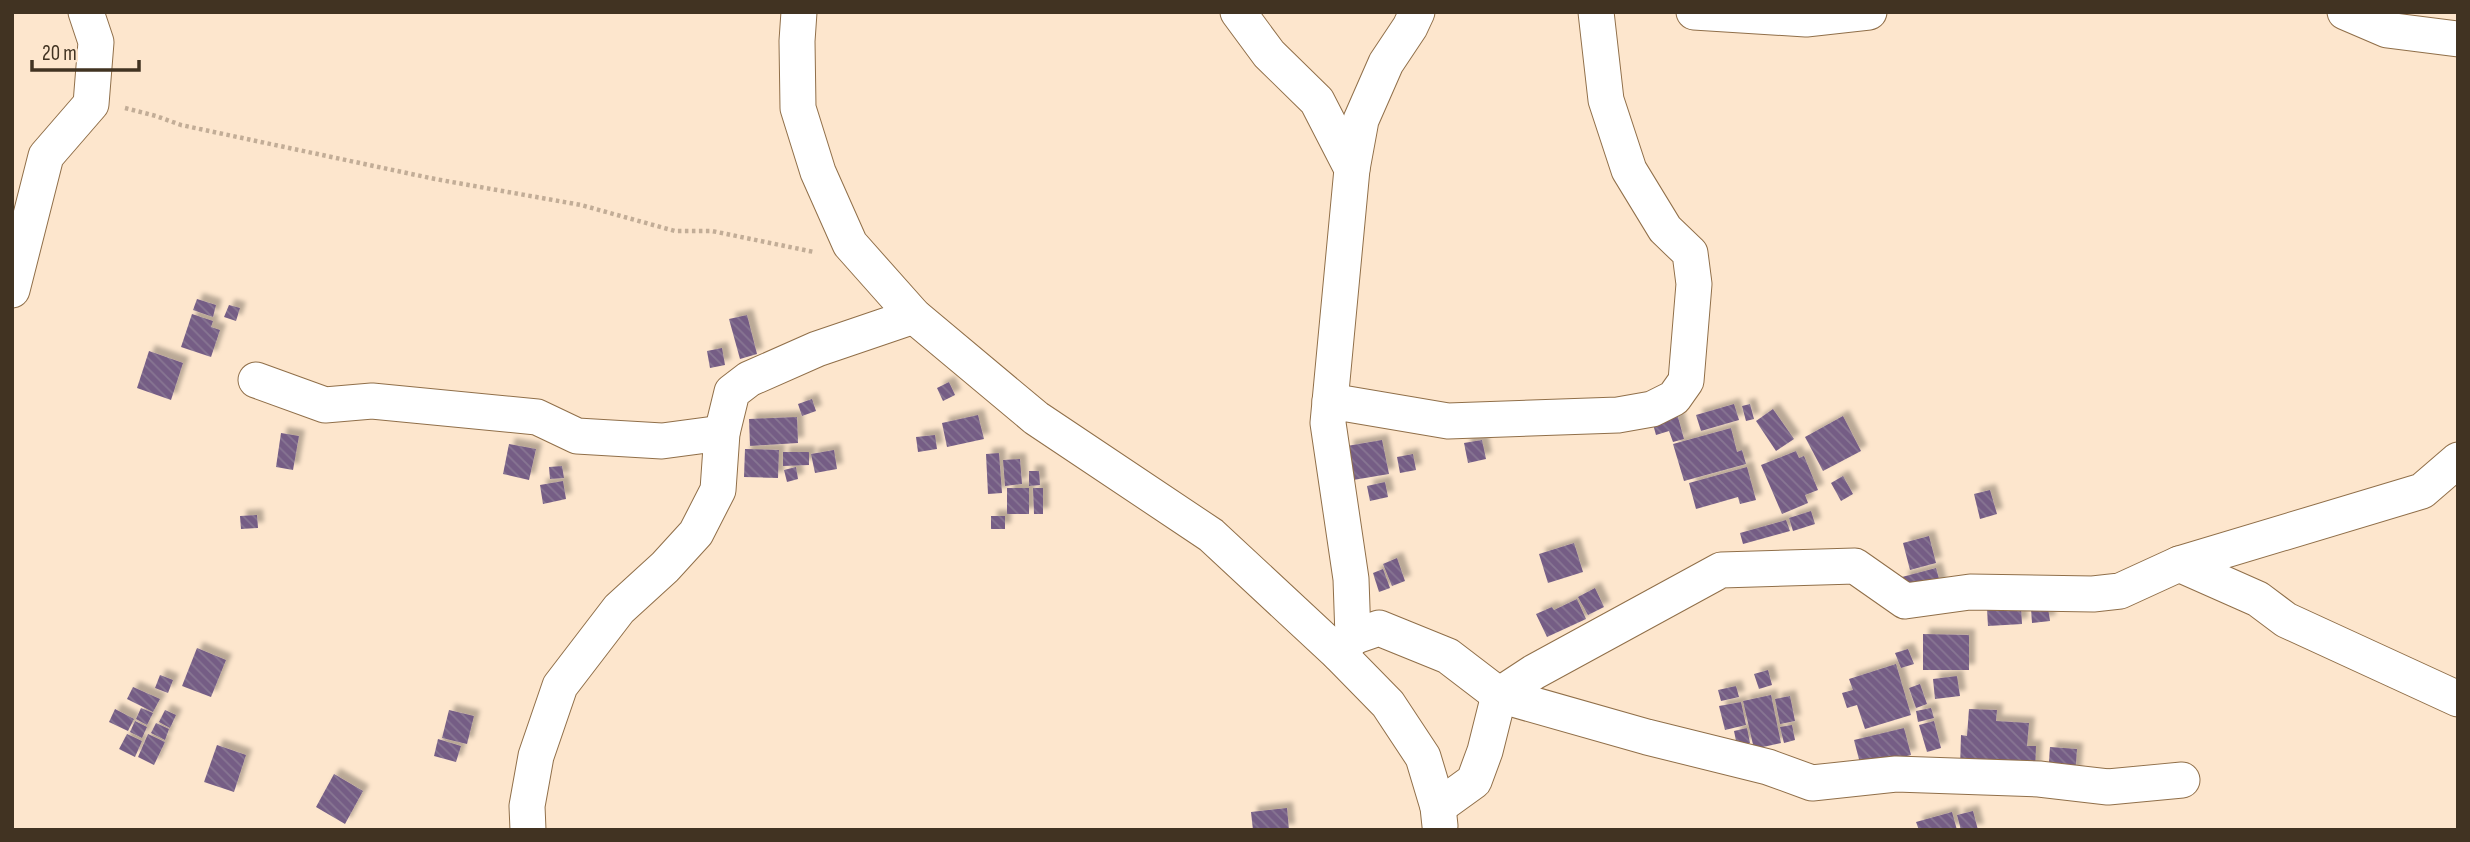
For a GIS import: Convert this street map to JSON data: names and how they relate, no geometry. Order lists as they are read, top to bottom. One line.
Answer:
{"scale_bar":"20 m"}
